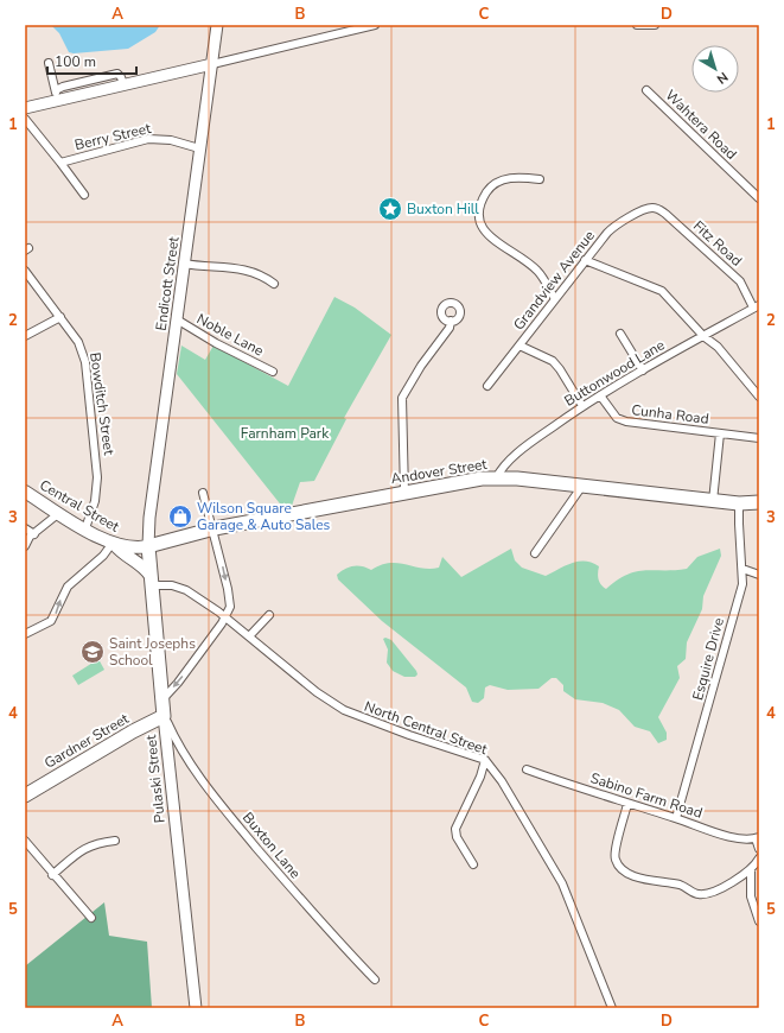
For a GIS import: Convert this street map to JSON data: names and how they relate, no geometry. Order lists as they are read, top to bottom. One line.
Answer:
{"streets":{"highway":["Andover Street","Gardner Street","Pulaski Street"],"main road":["Central Street"],"street":["Wahtera Road","Berry Street","Fitz Road","Grandview Avenue","Endicott Street","Noble Lane","Buttonwood Lane","Bowditch Street","Cunha Road","Esquire Drive","North Central Street","Sabino Farm Road","Buxton Lane"]},"crossings":[["Berry Street","Endicott Street"],["Fitz Road","Grandview Avenue"],["Fitz Road","Buttonwood Lane"],["Endicott Street","Noble Lane"],["Endicott Street","Andover Street"],["Endicott Street","Central Street"],["Endicott Street","Pulaski Street"],["Buttonwood Lane","Cunha Road"],["Buttonwood Lane","Andover Street"],["Bowditch Street","Central Street"],["Andover Street","Central Street"],["Andover Street","Esquire Drive"],["Andover Street","Pulaski Street"],["Central Street","Pulaski Street"],["Esquire Drive","Sabino Farm Road"],["North Central Street","Pulaski Street"],["Gardner Street","Pulaski Street"],["Gardner Street","Buxton Lane"],["Pulaski Street","Buxton Lane"]],"parks":["Farnham Park"],"places":{"place":["Buxton Hill"],"shop":["Wilson Square Garage & Auto Sales"],"school or university":["Saint Josephs School"]},"scale_bar":"100 m","north":"bottom right","grid":{"columns":["A","B","C","D"],"rows":["1","2","3","4","5"]}}
